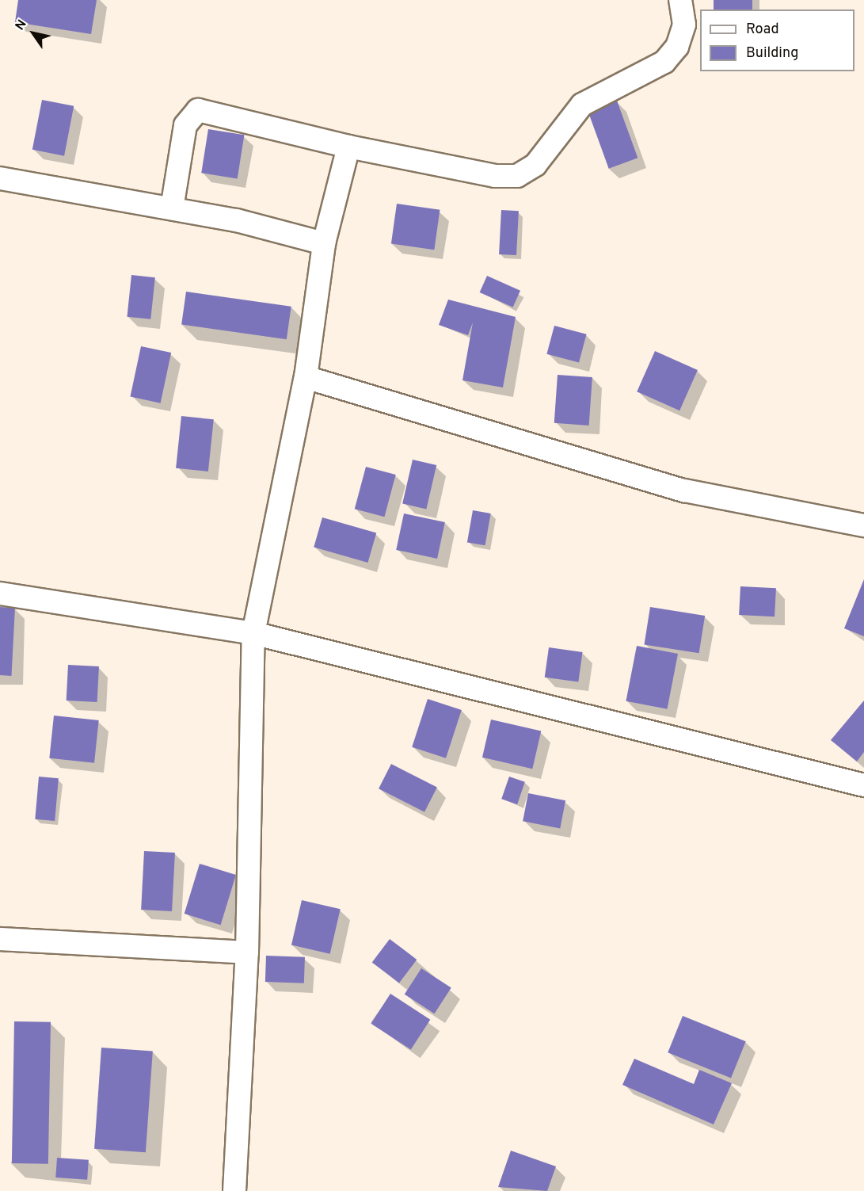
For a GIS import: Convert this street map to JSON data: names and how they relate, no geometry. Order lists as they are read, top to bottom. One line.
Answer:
{"legend":["Road","Building"],"north":"top left"}
